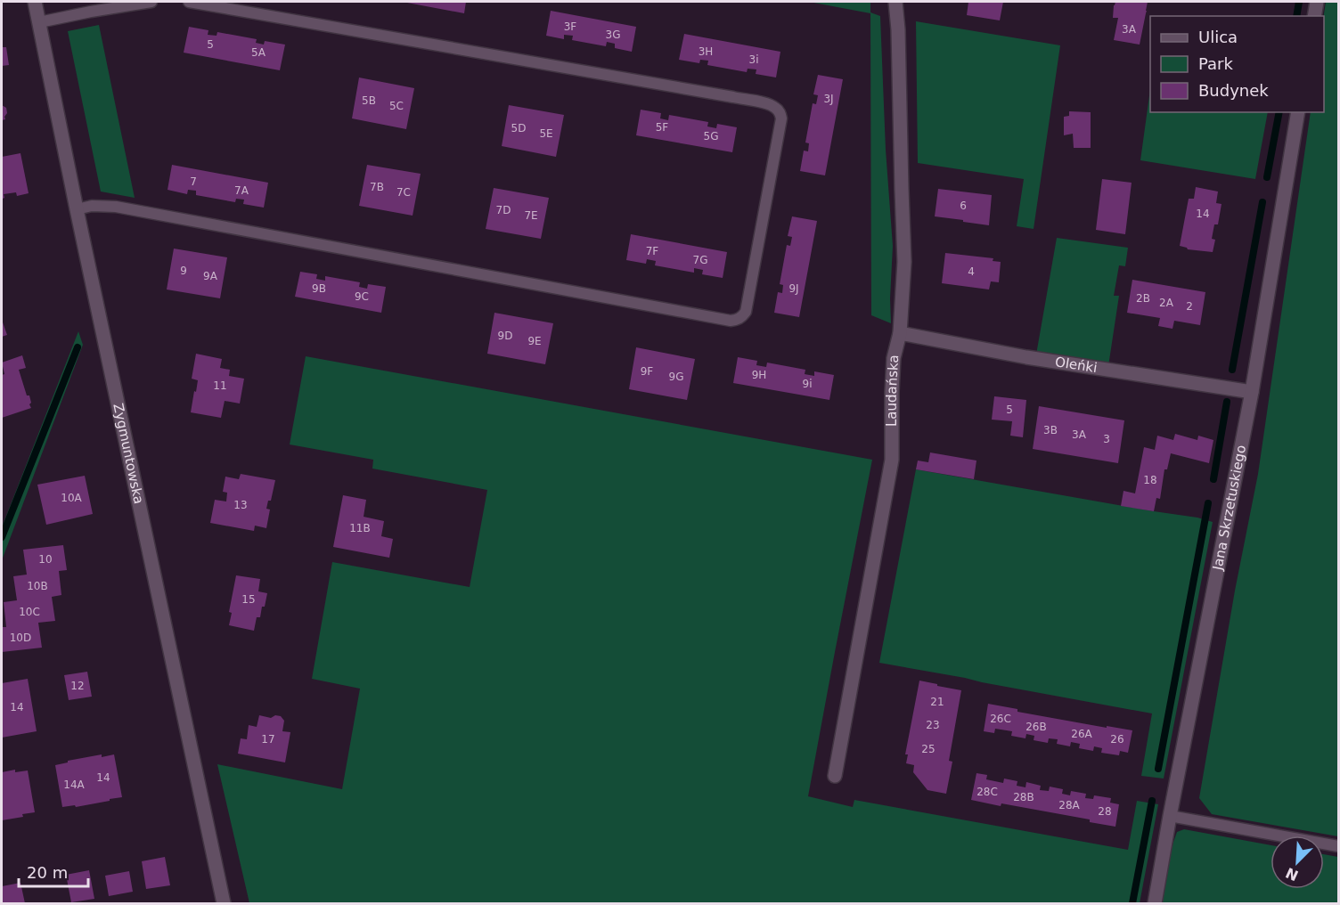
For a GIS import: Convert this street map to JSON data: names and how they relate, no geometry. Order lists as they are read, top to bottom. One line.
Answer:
{"streets":{"street":["Oleńki","Laudańska","Zygmuntowska","Jana Skrzetuskiego"]},"crossings":[["Oleńki","Laudańska"],["Oleńki","Jana Skrzetuskiego"]],"house_numbers":["3F","3A","3G","5","3H","5A","3i","3J","5B","5C","5F","5D","5E","5G","7","7B","7A","7C","6","7D","14","7E","7F","7G","9","4","9A","9B","9J","9C","2B","2A","2","9D","9E","9F","9H","9G","9i","11","5","3B","3A","3","18","10A","13","11B","10","10B","15","10C","10D","12","21","14","26C","23","26B","26A","17","26","25","14","14A","28C","28B","28A","28"],"legend":["Ulica","Park","Budynek"],"scale_bar":"20 m","north":"bottom left"}
